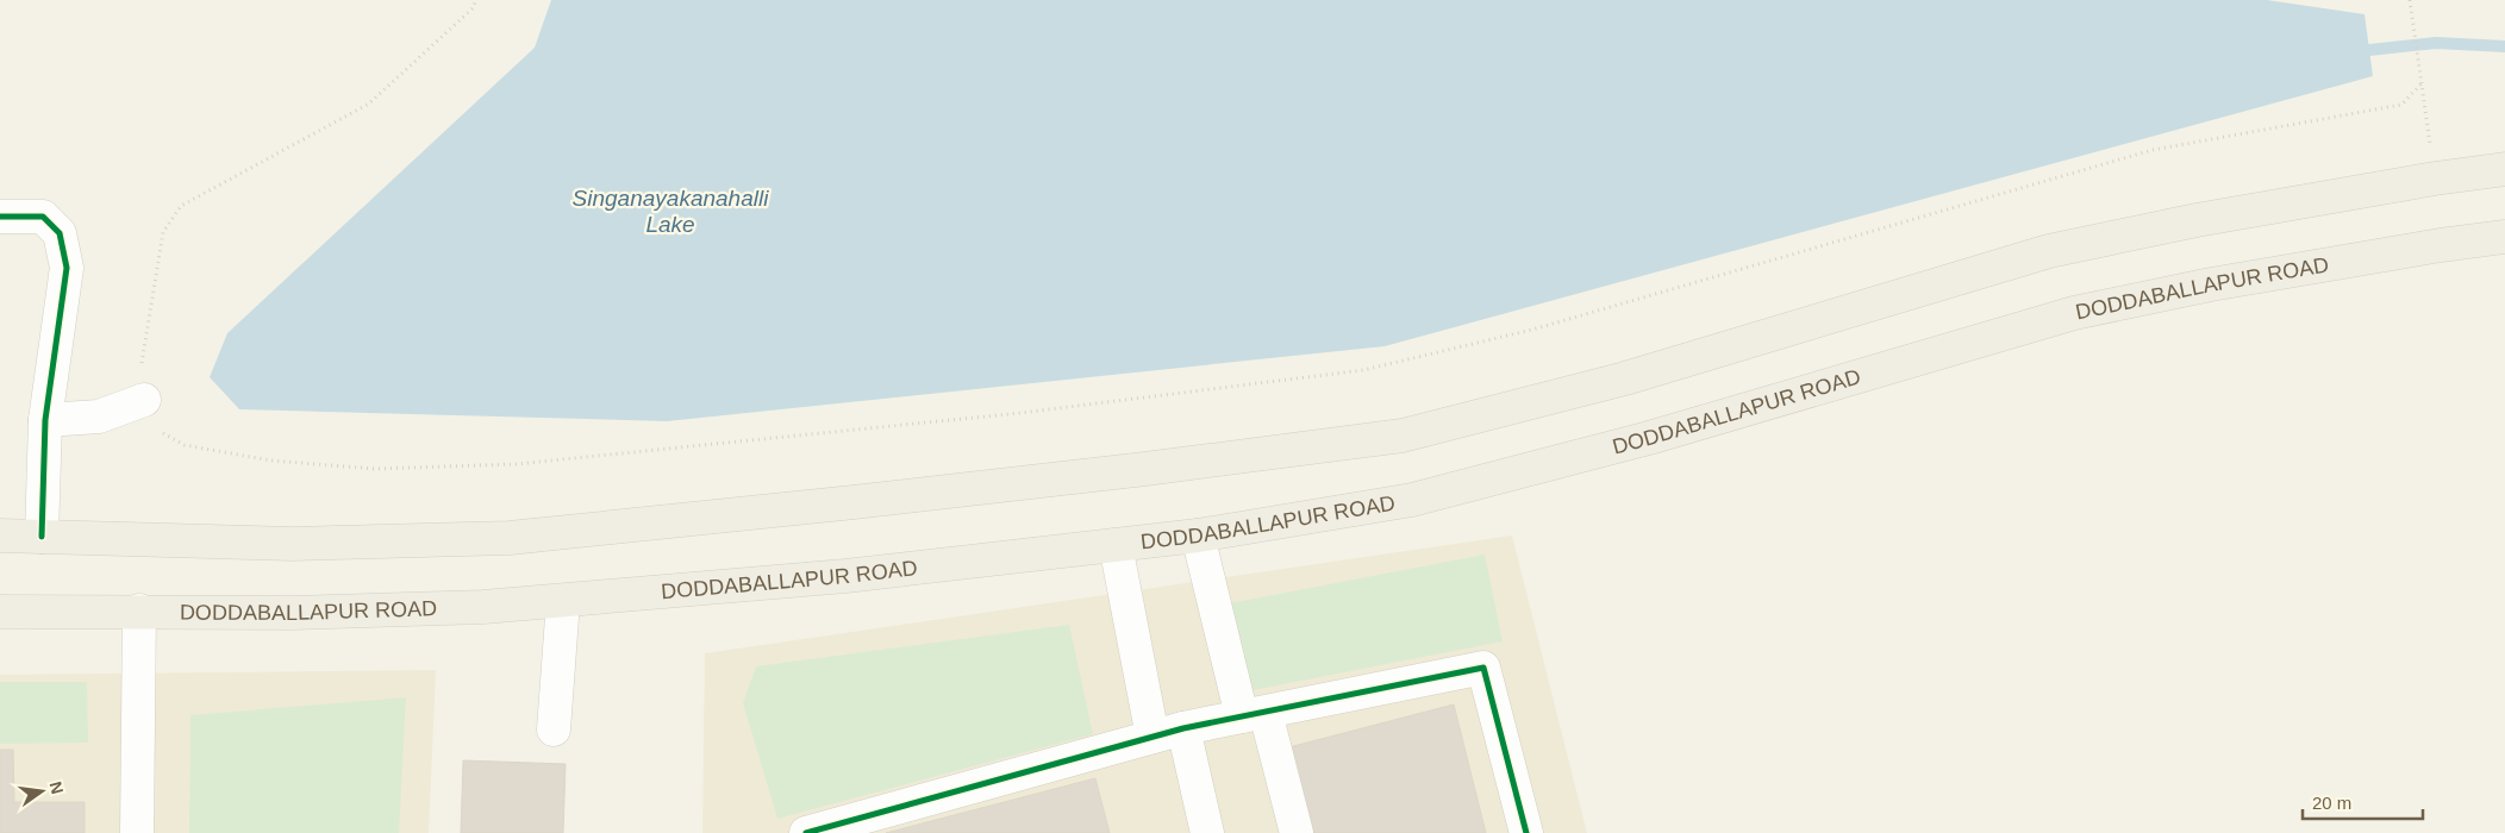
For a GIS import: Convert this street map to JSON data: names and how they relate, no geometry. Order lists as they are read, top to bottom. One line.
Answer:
{"streets":{"main road":["DODDABALLAPUR ROAD"]},"water":["Singanayakanahalli Lake"],"scale_bar":"20 m","north":"right"}
